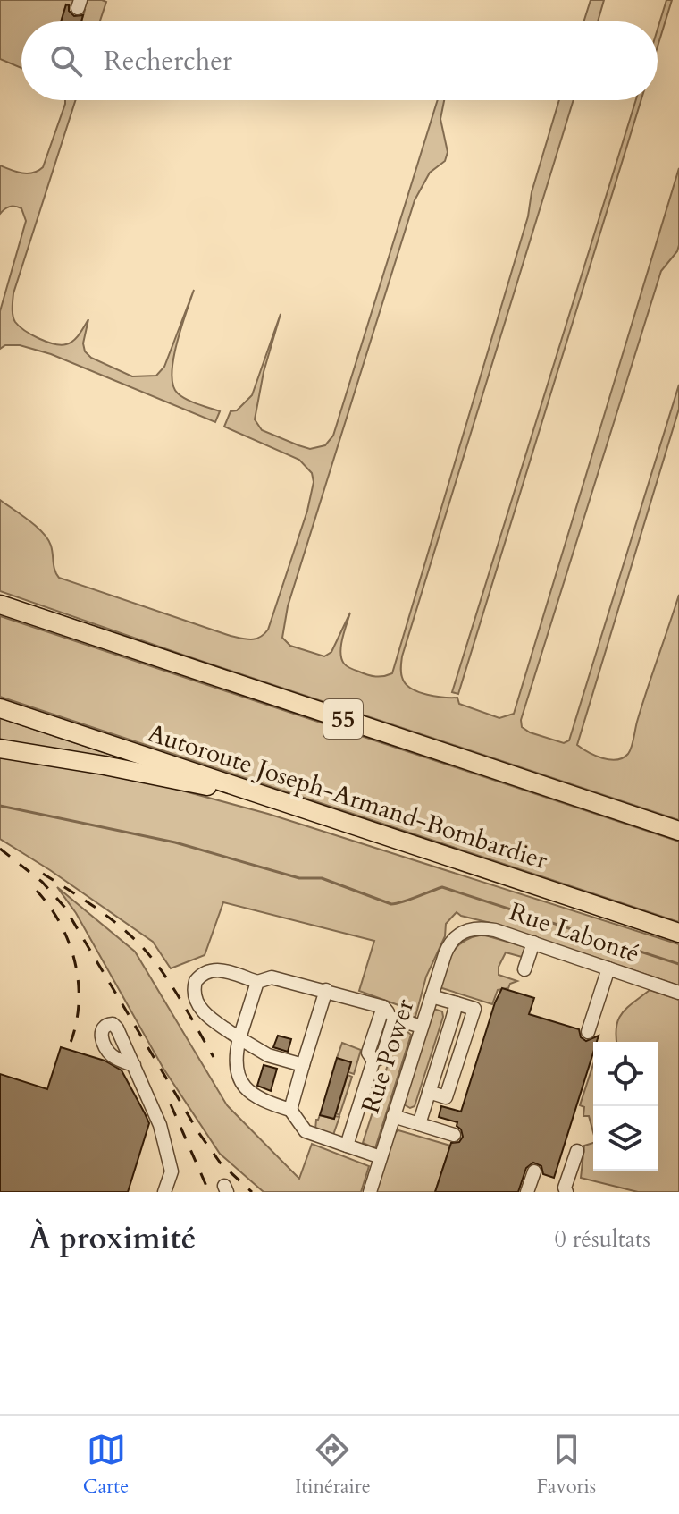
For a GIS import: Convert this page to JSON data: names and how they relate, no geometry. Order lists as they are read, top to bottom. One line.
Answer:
{"streets":{"highway":["55","Autoroute Joseph-Armand-Bombardier"],"street":["Rue Labonté","Rue Power"]},"crossings":[["Rue Labonté","Rue Power"]],"page":{"search":"Rechercher","heading":["À proximité","0 résultats"],"nav":["Carte","Itinéraire","Favoris"]}}
